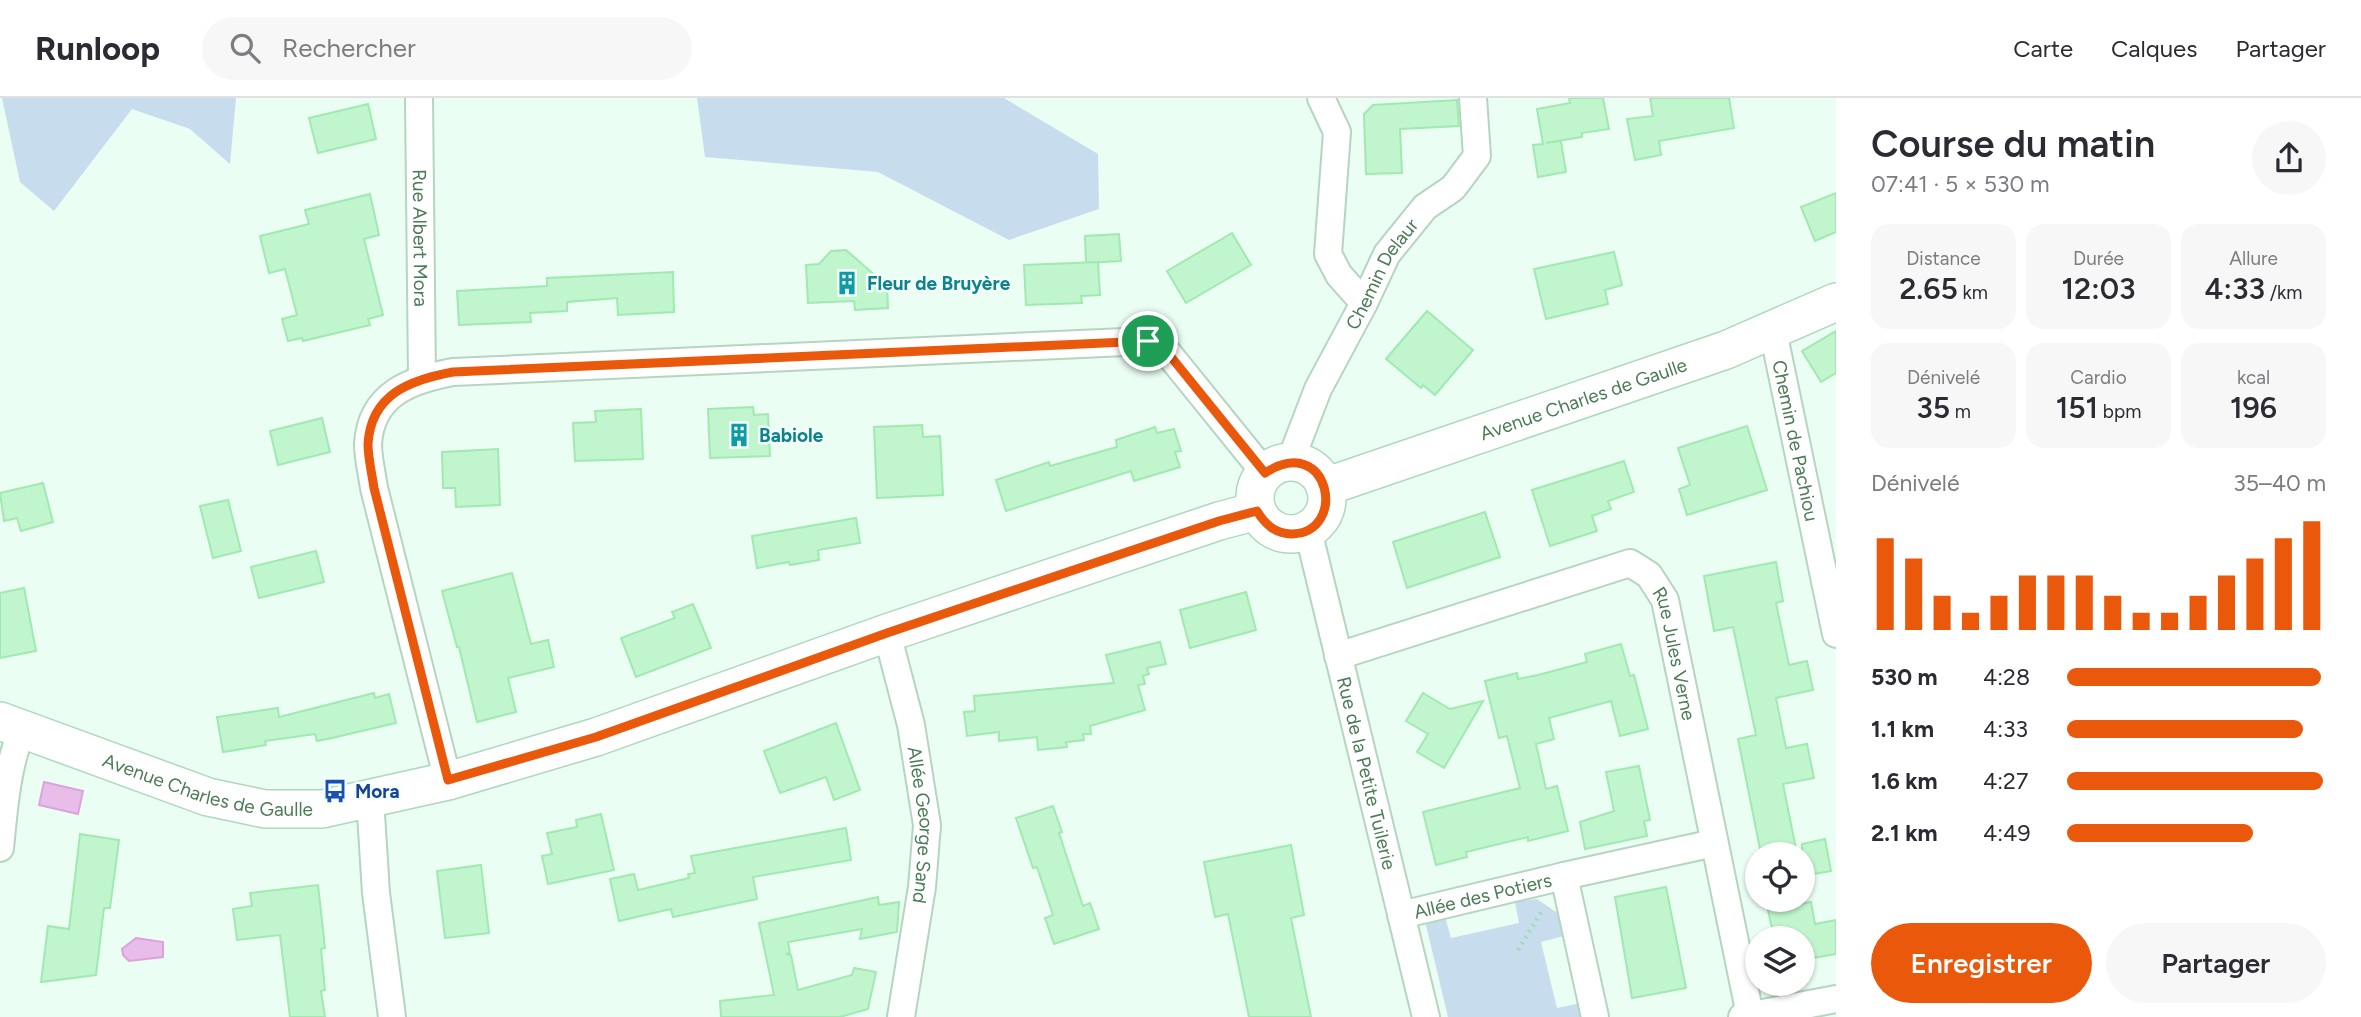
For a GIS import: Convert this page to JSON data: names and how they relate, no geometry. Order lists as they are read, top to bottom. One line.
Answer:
{"streets":{"street":["Rue Albert Mora","Chemin Delaur","Avenue Charles de Gaulle","Chemin de Pachiou","Rue Jules Verne","Rue de la Petite Tuilerie","Allée George Sand","Allée des Potiers"]},"crossings":[["Chemin Delaur","Avenue Charles de Gaulle"],["Chemin Delaur","Rue de la Petite Tuilerie"],["Avenue Charles de Gaulle","Chemin de Pachiou"],["Avenue Charles de Gaulle","Rue de la Petite Tuilerie"],["Avenue Charles de Gaulle","Allée George Sand"],["Rue Jules Verne","Rue de la Petite Tuilerie"],["Rue Jules Verne","Allée des Potiers"],["Rue de la Petite Tuilerie","Allée des Potiers"]],"places":{"building":["Fleur de Bruyère","Babiole"],"bus stop":["Mora"]},"page":{"header":"Runloop","search":"Rechercher","nav":["Carte","Calques","Partager"],"heading":["Course du matin","07:41 · 5 × 530 m"],"stats":[["Distance","2.65 km"],["Durée","12:03"],["Allure","4:33 /km"],["Dénivelé","35 m"],["Cardio","151 bpm"],["kcal","196"]],"chart":["Dénivelé","35–40 m"],"list":[{"name":"530 m","note":"4:28"},{"name":"1.1 km","note":"4:33"},{"name":"1.6 km","note":"4:27"},{"name":"2.1 km","note":"4:49"}],"buttons":["Enregistrer","Partager"]}}
